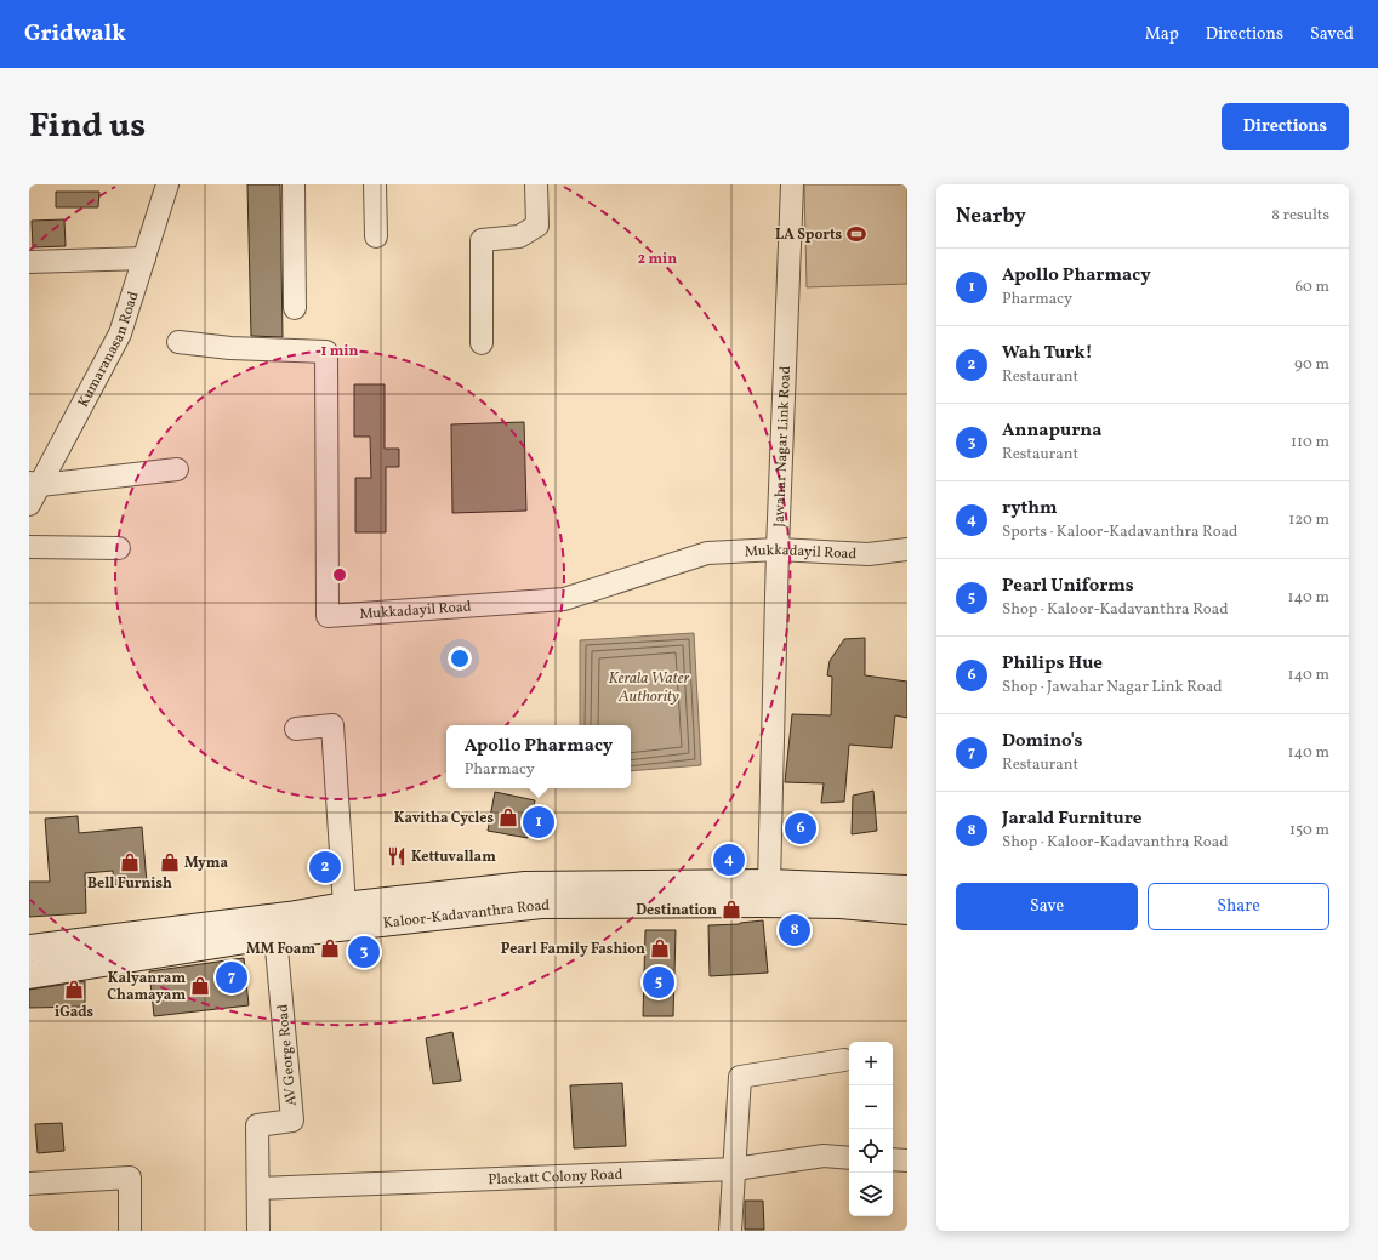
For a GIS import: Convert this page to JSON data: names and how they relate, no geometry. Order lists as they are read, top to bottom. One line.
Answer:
{"streets":{"main road":["Kaloor-Kadavanthra Road"],"street":["Kumaranasan Road","Jawahar Nagar Link Road","Mukkadayil Road","AV George Road","Plackatt Colony Road"]},"crossings":[["Jawahar Nagar Link Road","Mukkadayil Road"],["Jawahar Nagar Link Road","Kaloor-Kadavanthra Road"],["Kaloor-Kadavanthra Road","AV George Road"],["AV George Road","Plackatt Colony Road"]],"water":["Kerala Water Authority"],"places":{"sports":["LA Sports"],"shop":["Kavitha Cycles","Bell Furnish","Myma","Destination","MM Foam","Pearl Family Fashion","Kalyanram Chamayam","iGads"],"restaurant":["Kettuvallam"]},"page":{"header":"Gridwalk","nav":["Map","Directions","Saved"],"title":"Find us","buttons":["Directions",["Save","Share"]],"heading":["Nearby","8 results"],"list":[{"mark":"1","name":"Apollo Pharmacy","note":"Pharmacy","value":"60 m"},{"mark":"2","name":"Wah Turk!","note":"Restaurant","value":"90 m"},{"mark":"3","name":"Annapurna","note":"Restaurant","value":"110 m"},{"mark":"4","name":"rythm","note":"Sports · Kaloor-Kadavanthra Road","value":"120 m"},{"mark":"5","name":"Pearl Uniforms","note":"Shop · Kaloor-Kadavanthra Road","value":"140 m"},{"mark":"6","name":"Philips Hue","note":"Shop · Jawahar Nagar Link Road","value":"140 m"},{"mark":"7","name":"Domino's","note":"Restaurant","value":"140 m"},{"mark":"8","name":"Jarald Furniture","note":"Shop · Kaloor-Kadavanthra Road","value":"150 m"}],"popup":["Apollo Pharmacy","Pharmacy"],"pins":["1","6","4","2","8","3","7","5"],"map_buttons":["+","−"]},"rings":["2 min","1 min"]}
